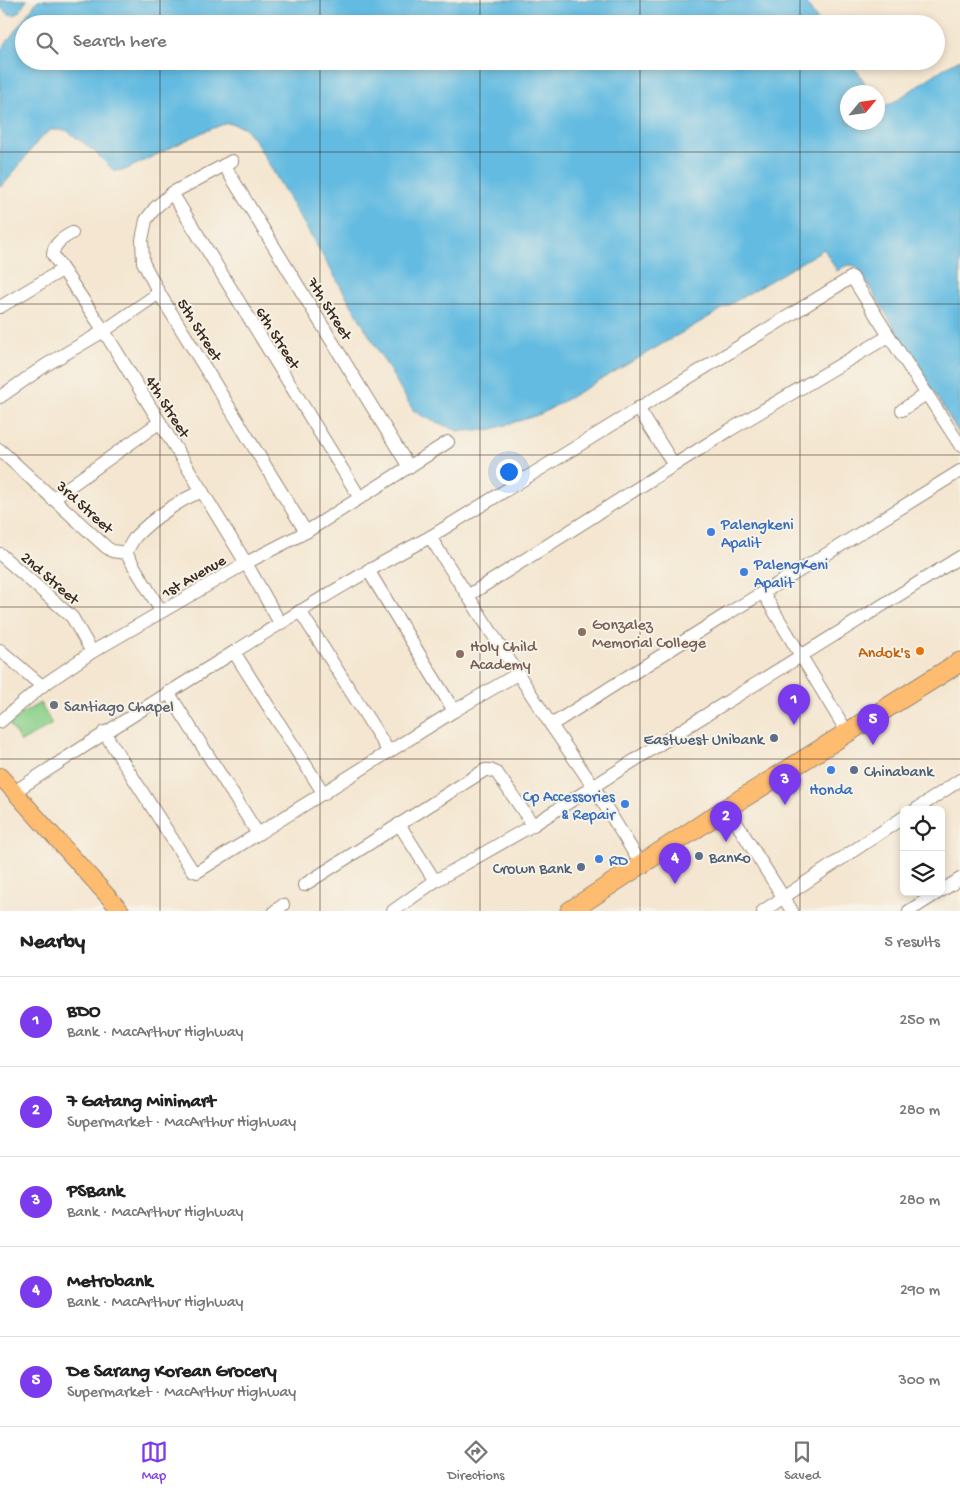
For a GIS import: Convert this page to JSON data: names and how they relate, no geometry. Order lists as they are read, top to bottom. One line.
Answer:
{"streets":{"street":["7th Street","5th Street","6th Street","4th Street","3rd Street","1st Avenue","2nd Street"]},"crossings":[["7th Street","5th Street"],["7th Street","1st Avenue"],["5th Street","6th Street"],["5th Street","1st Avenue"],["6th Street","1st Avenue"],["4th Street","1st Avenue"],["1st Avenue","2nd Street"]],"places":["Palengkeni Apalit","PalengKeni Apalit","Gonzalez Memorial College","Andok's","Holy Child Academy","Santiago Chapel","Eastwest Unibank","Honda","Chinabank","Cp Accessories & Repair","BanKo","RD","Crown Bank"],"north":"top right","page":{"search":"Search here","pins":["1","5","3","2","4"],"heading":["Nearby","5 results"],"list":[{"mark":"1","name":"BDO","note":"Bank · MacArthur Highway","value":"250 m"},{"mark":"2","name":"7 Gatang Minimart","note":"Supermarket · MacArthur Highway","value":"280 m"},{"mark":"3","name":"PSBank","note":"Bank · MacArthur Highway","value":"280 m"},{"mark":"4","name":"Metrobank","note":"Bank · MacArthur Highway","value":"290 m"},{"mark":"5","name":"De Sarang Korean Grocery","note":"Supermarket · MacArthur Highway","value":"300 m"}],"nav":["Map","Directions","Saved"]}}
